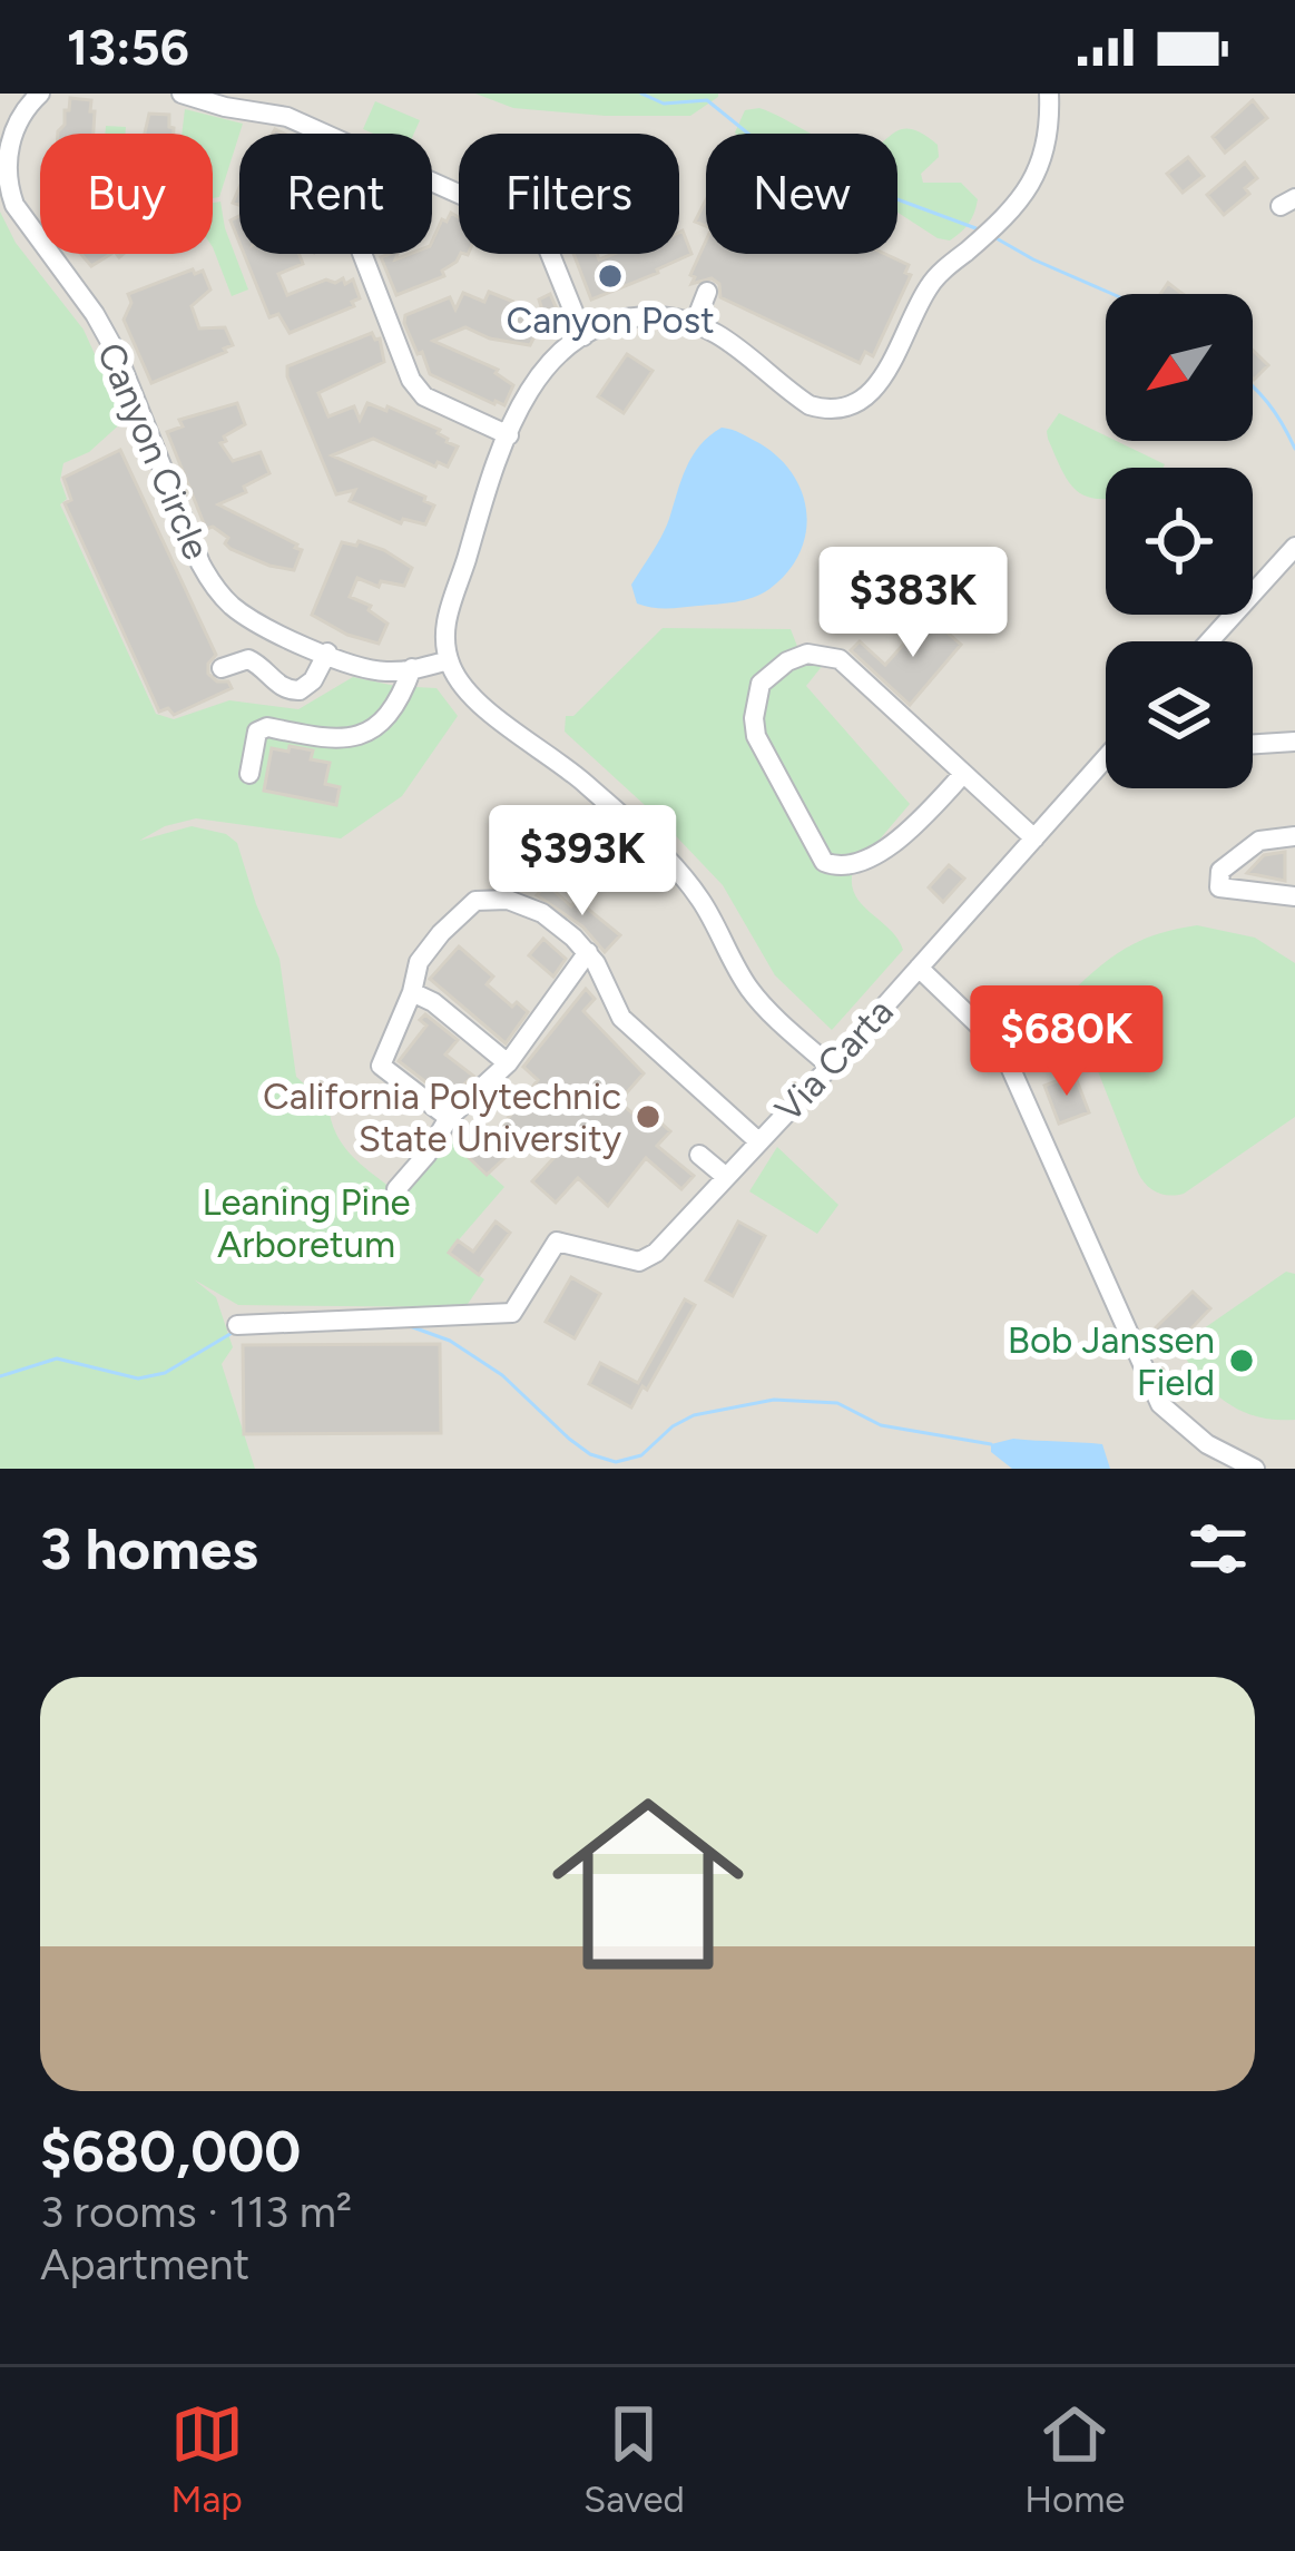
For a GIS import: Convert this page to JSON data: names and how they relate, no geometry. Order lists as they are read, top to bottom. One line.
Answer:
{"streets":{"street":["Canyon Circle","Via Carta"]},"parks":["Leaning Pine Arboretum"],"places":["Canyon Post","California Polytechnic State University","Bob Janssen Field"],"north":"bottom left","page":{"status":"13:56","chip":["Buy","Rent","Filters","New"],"price":["$383K","$393K","$680K"],"heading":"3 homes","list":[{"name":"$680,000","note":"3 rooms · 113 m² · Apartment"}],"tabs":["Map","Saved","Home"]}}
